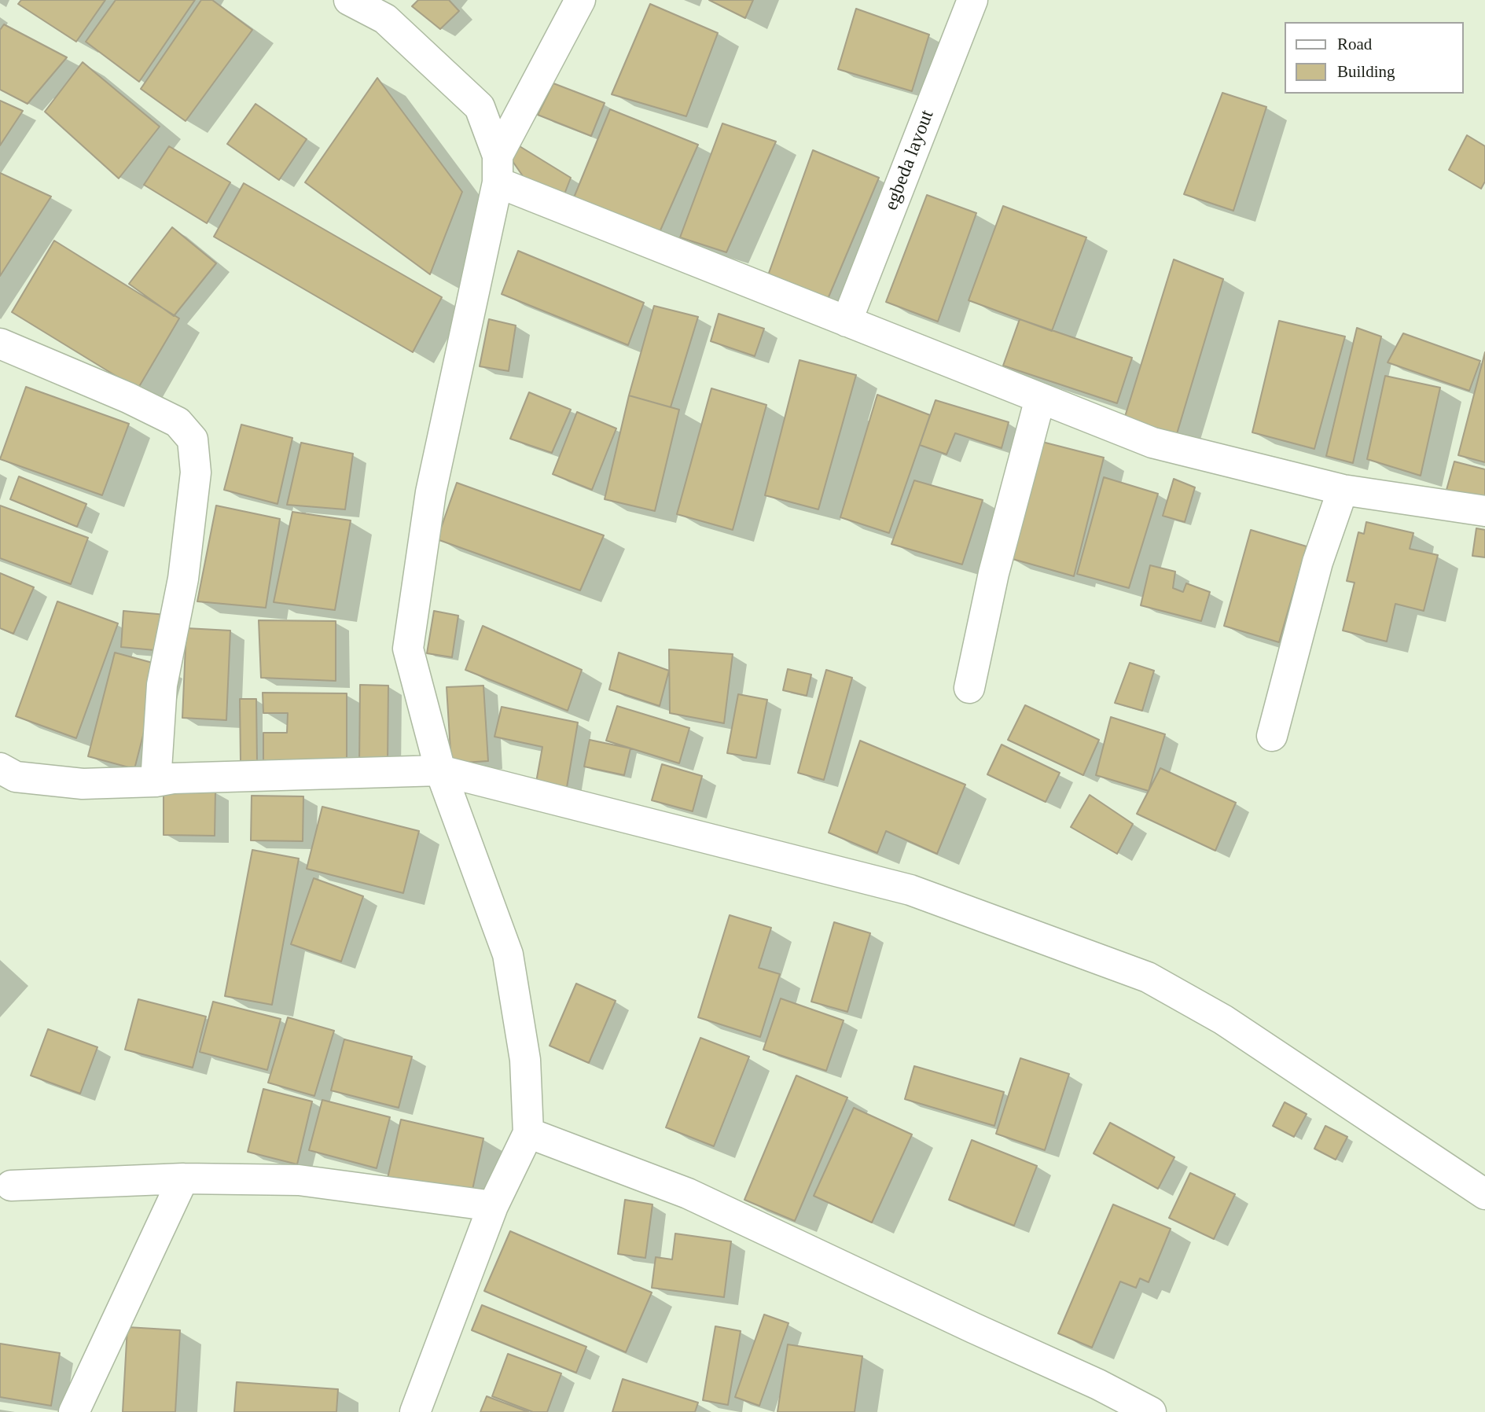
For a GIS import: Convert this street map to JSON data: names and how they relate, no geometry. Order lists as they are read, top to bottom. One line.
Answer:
{"streets":{"street":["egbeda layout"]},"legend":["Road","Building"]}
